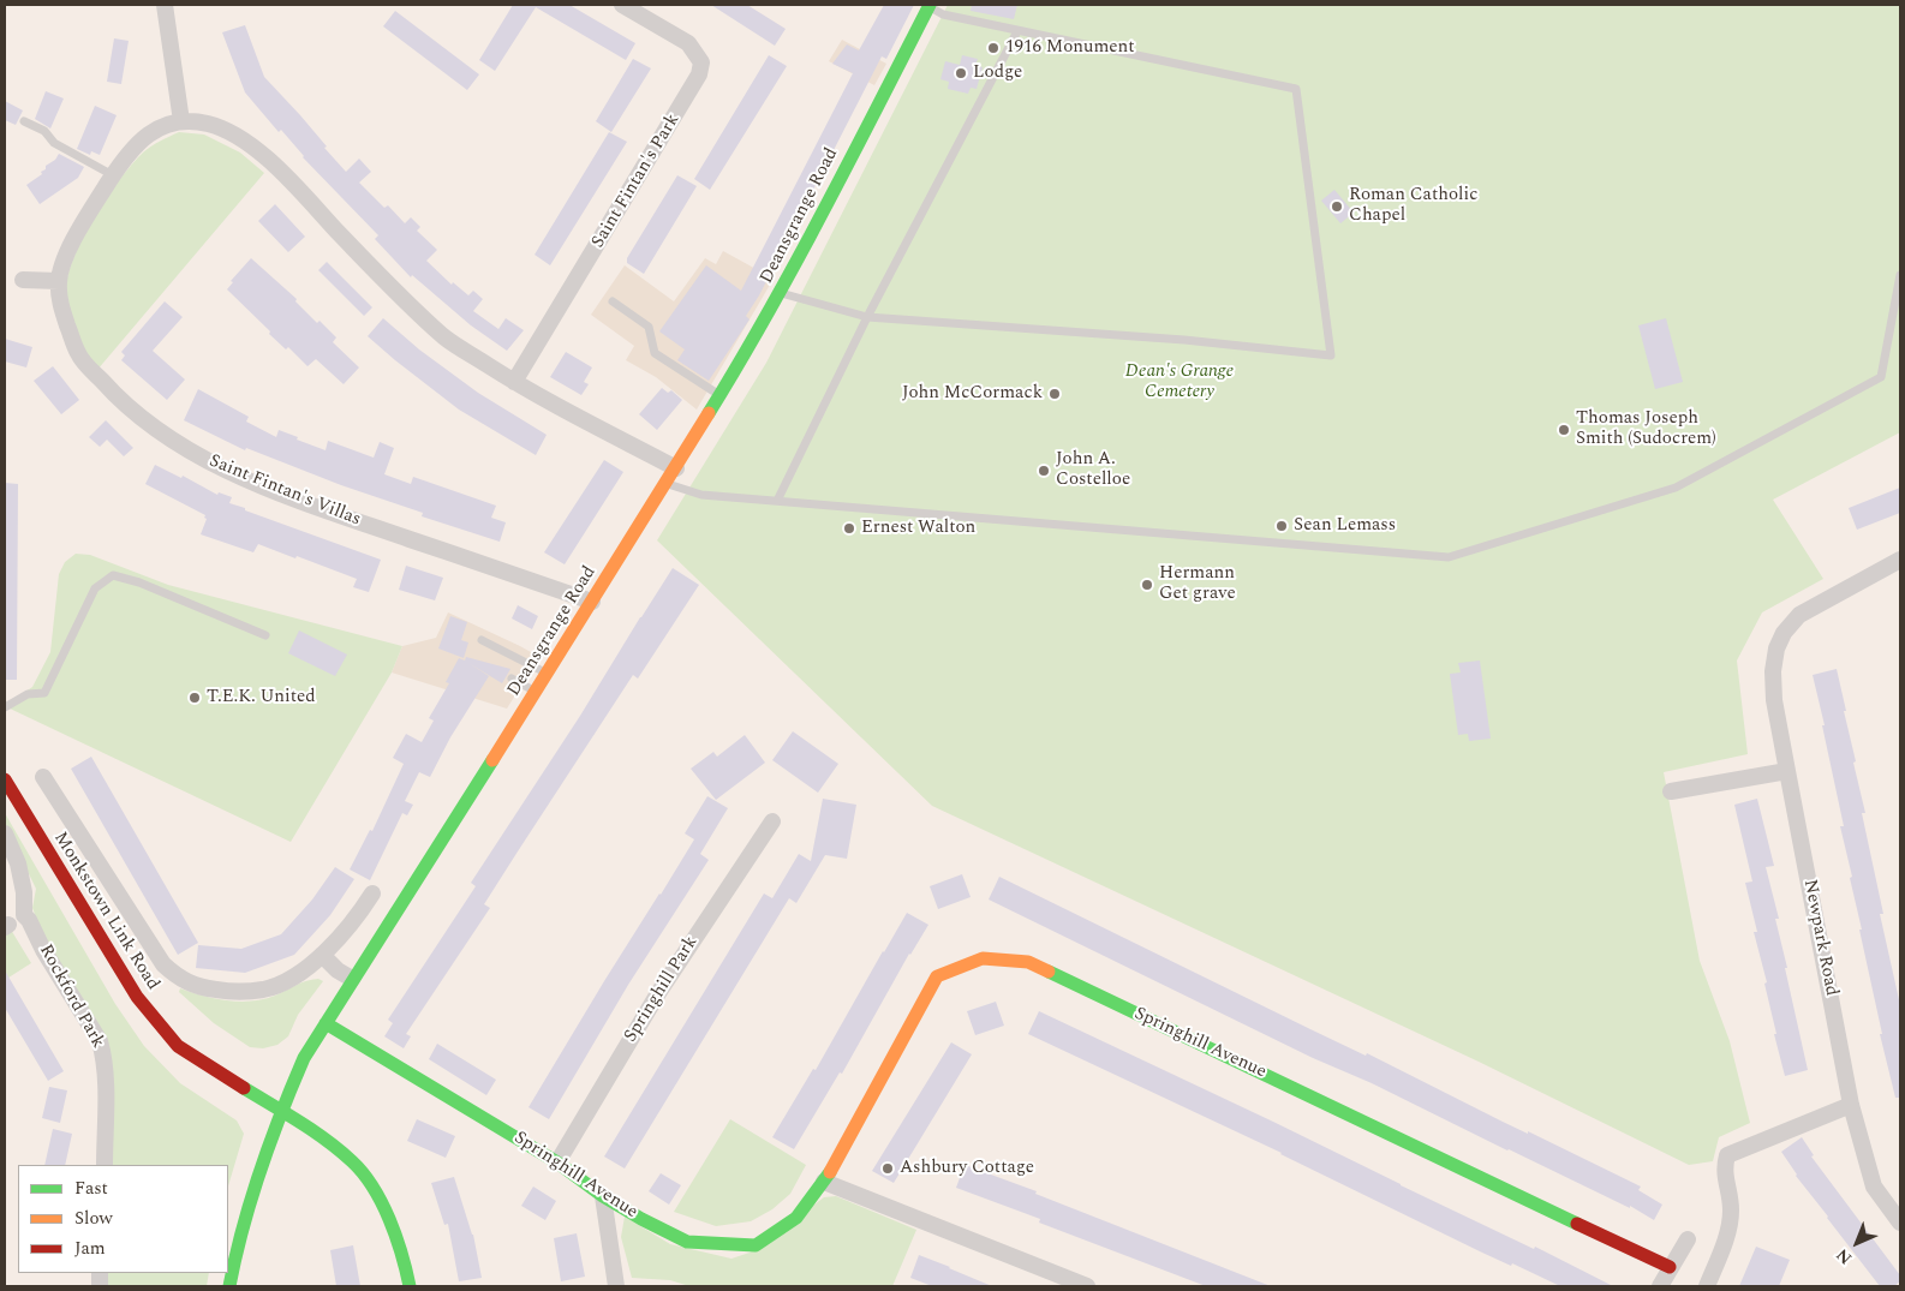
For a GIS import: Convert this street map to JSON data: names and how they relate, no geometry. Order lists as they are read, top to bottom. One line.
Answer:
{"streets":{"street":["Saint Fintan's Park","Deansgrange Road","Saint Fintan's Villas","Monkstown Link Road","Newpark Road","Springhill Park","Rockford Park","Springhill Avenue"]},"crossings":[["Saint Fintan's Park","Saint Fintan's Villas"],["Deansgrange Road","Saint Fintan's Villas"],["Deansgrange Road","Monkstown Link Road"],["Deansgrange Road","Springhill Avenue"],["Springhill Park","Springhill Avenue"]],"parks":["Dean's Grange Cemetery"],"places":["1916 Monument","Lodge","Roman Catholic Chapel","John McCormack","Thomas Joseph Smith (Sudocrem)","John A. Costelloe","Sean Lemass","Ernest Walton","Hermann Get grave","T.E.K. United","Ashbury Cottage"],"legend":["Fast","Slow","Jam"],"north":"bottom left"}
